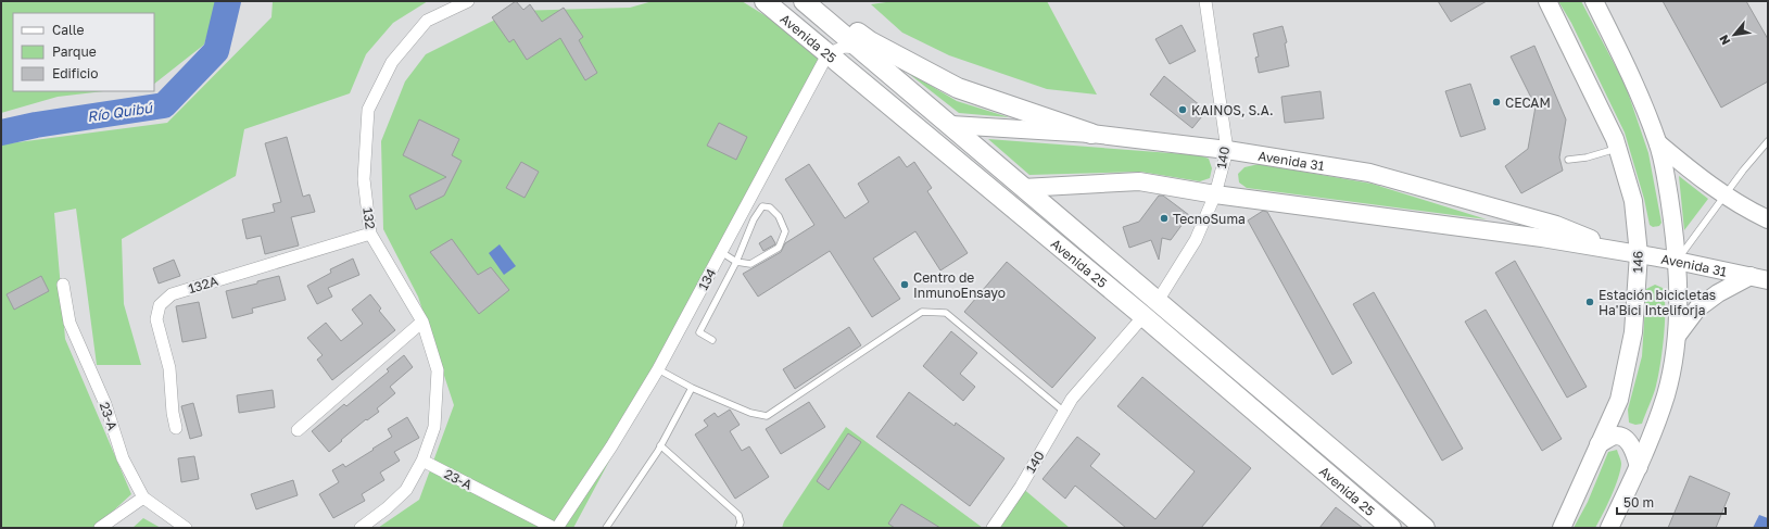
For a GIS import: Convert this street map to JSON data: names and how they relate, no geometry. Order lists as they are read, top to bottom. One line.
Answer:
{"streets":{"main road":["Avenida 25","Avenida 31","146"],"street":["140","132","134","132A","23-A"]},"crossings":[["Avenida 25","140"],["Avenida 25","Avenida 31"],["Avenida 25","134"],["140","Avenida 31"],["Avenida 31","146"],["132","132A"],["132","23-A"]],"water":["Río Quibú"],"places":["CECAM","KAINOS, S.A.","TecnoSuma","Centro de InmunoEnsayo","Estación bicicletas Ha'Bici Inteliforja"],"legend":["Calle","Parque","Edificio"],"scale_bar":"50 m","north":"bottom left"}
